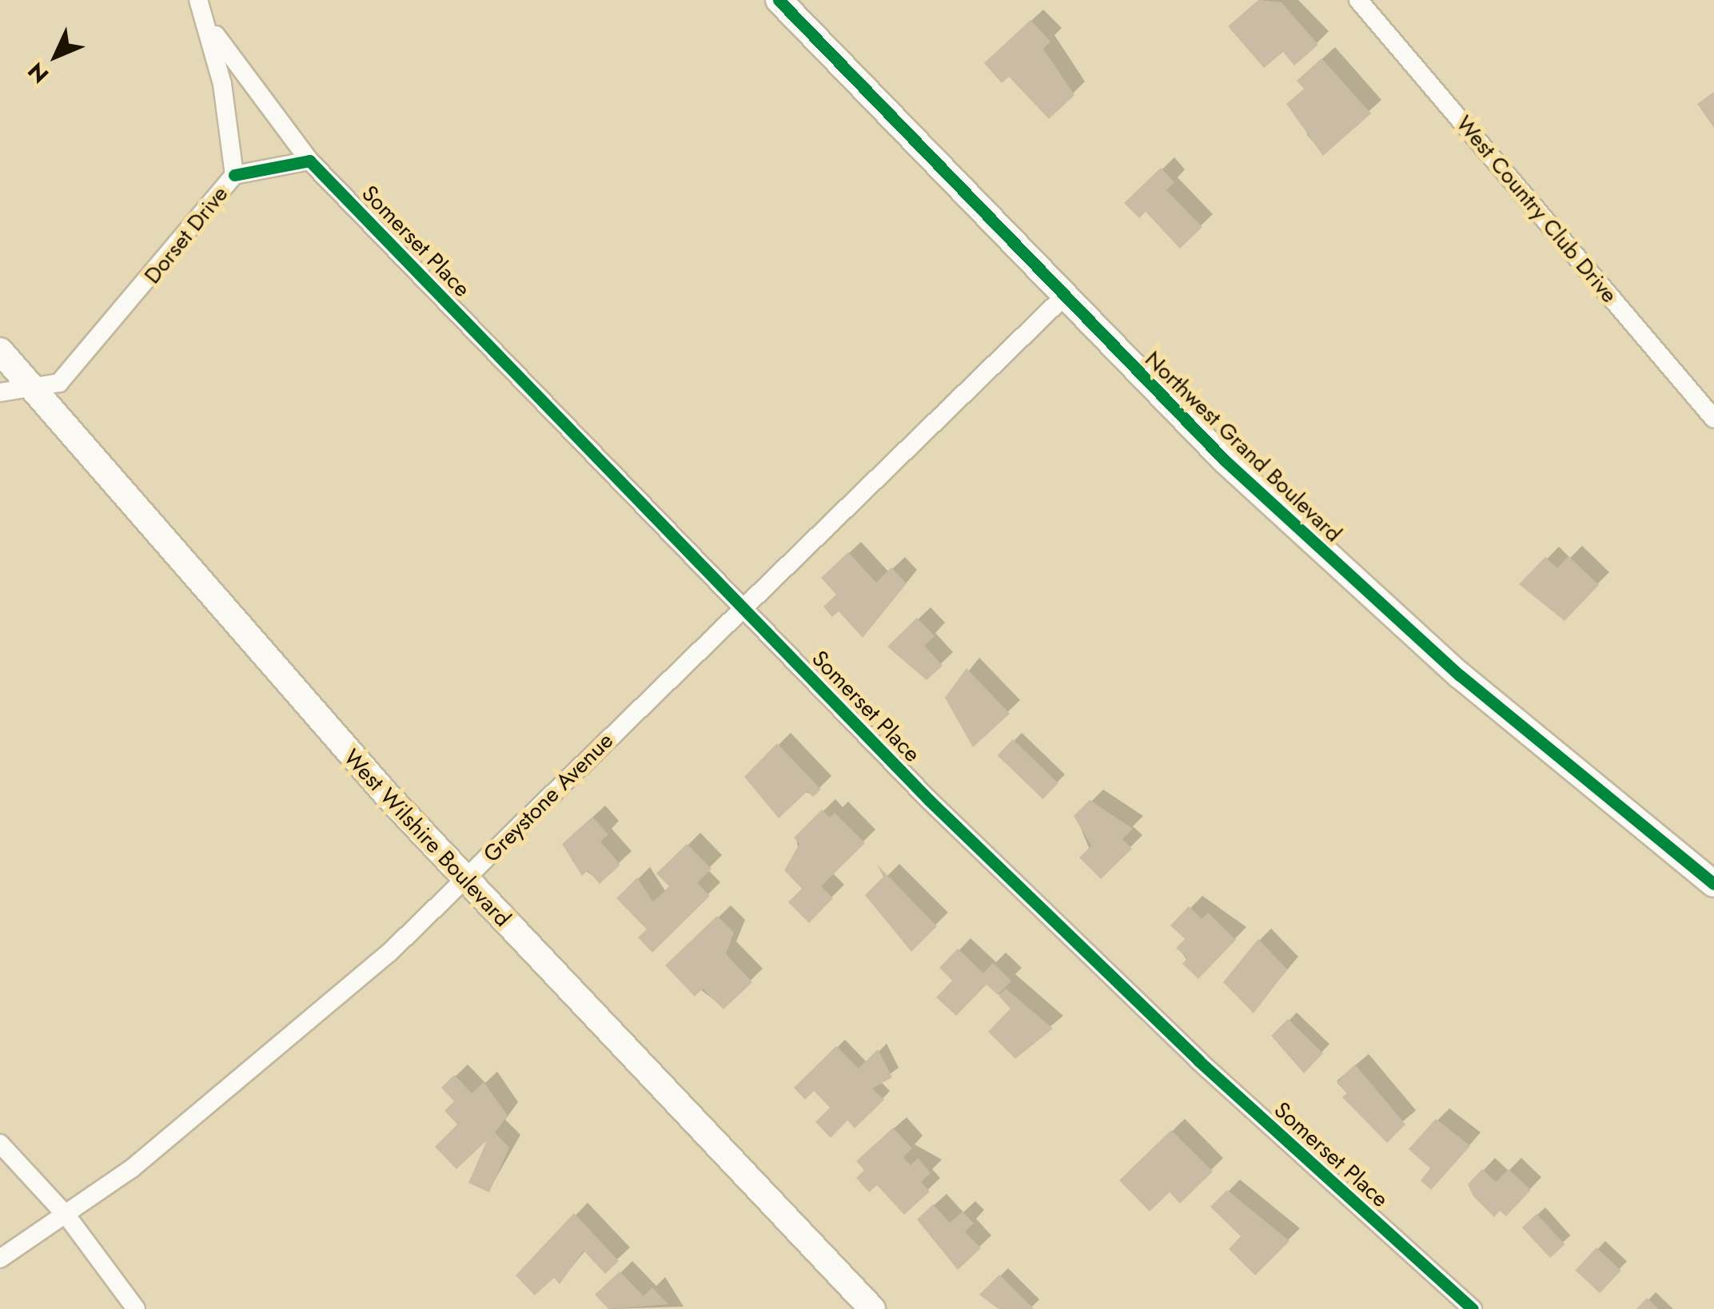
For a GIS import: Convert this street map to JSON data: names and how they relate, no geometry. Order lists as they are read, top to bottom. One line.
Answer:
{"streets":{"street":["West Country Club Drive","Dorset Drive","Somerset Place","Northwest Grand Boulevard","Greystone Avenue","West Wilshire Boulevard"]},"crossings":[["Dorset Drive","Somerset Place"],["Dorset Drive","West Wilshire Boulevard"],["Somerset Place","Greystone Avenue"],["Northwest Grand Boulevard","Greystone Avenue"],["Greystone Avenue","West Wilshire Boulevard"]],"north":"bottom left"}
